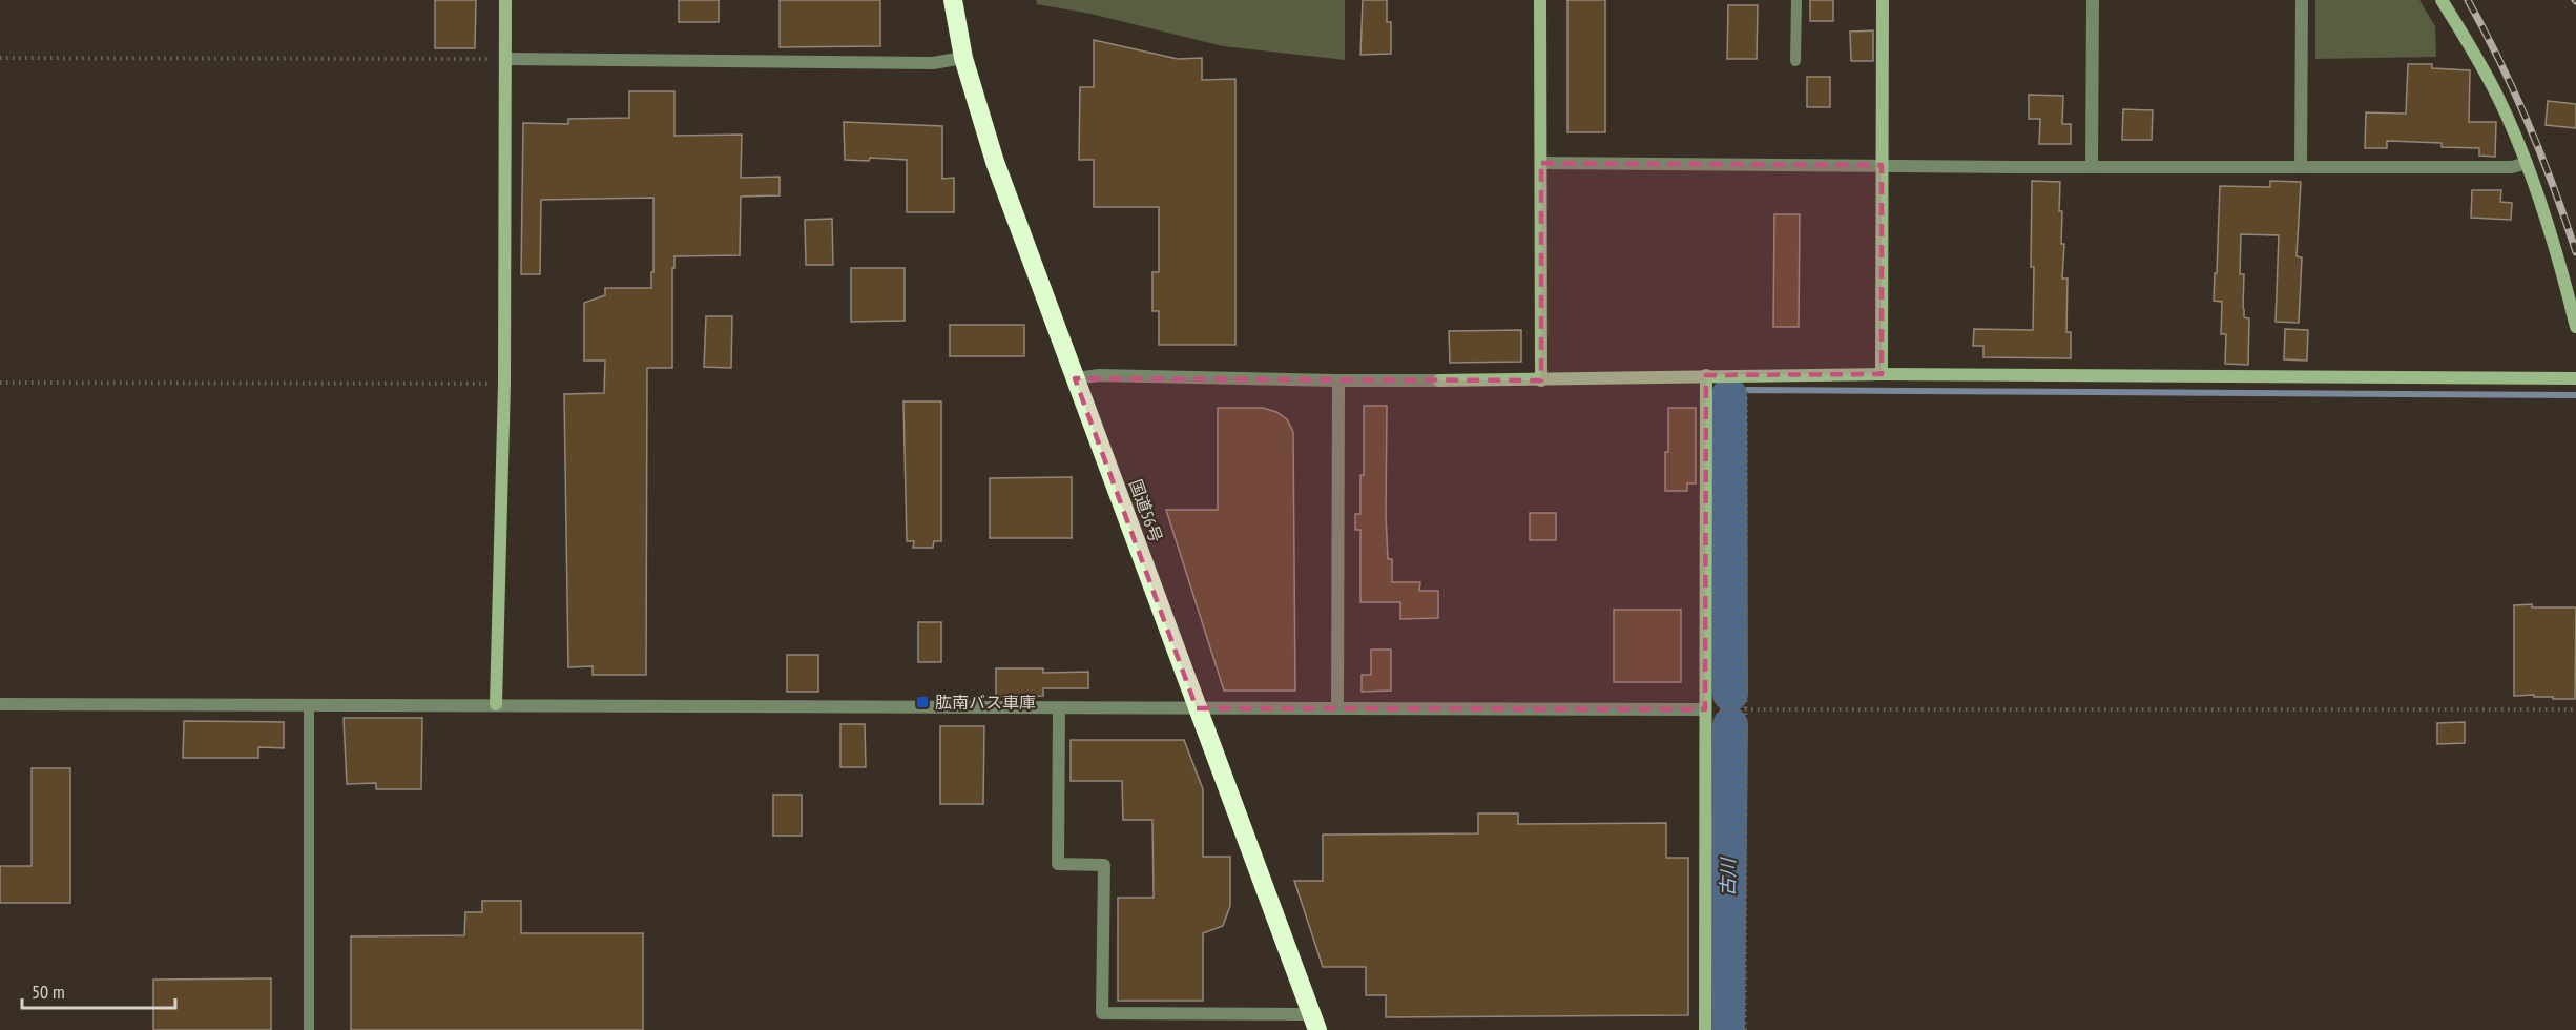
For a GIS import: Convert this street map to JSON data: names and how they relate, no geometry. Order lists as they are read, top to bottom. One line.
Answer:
{"streets":{"highway":["国道56号"]},"water":["古川"],"places":{"transit":["肱南バス車庫"]},"scale_bar":"50 m"}
